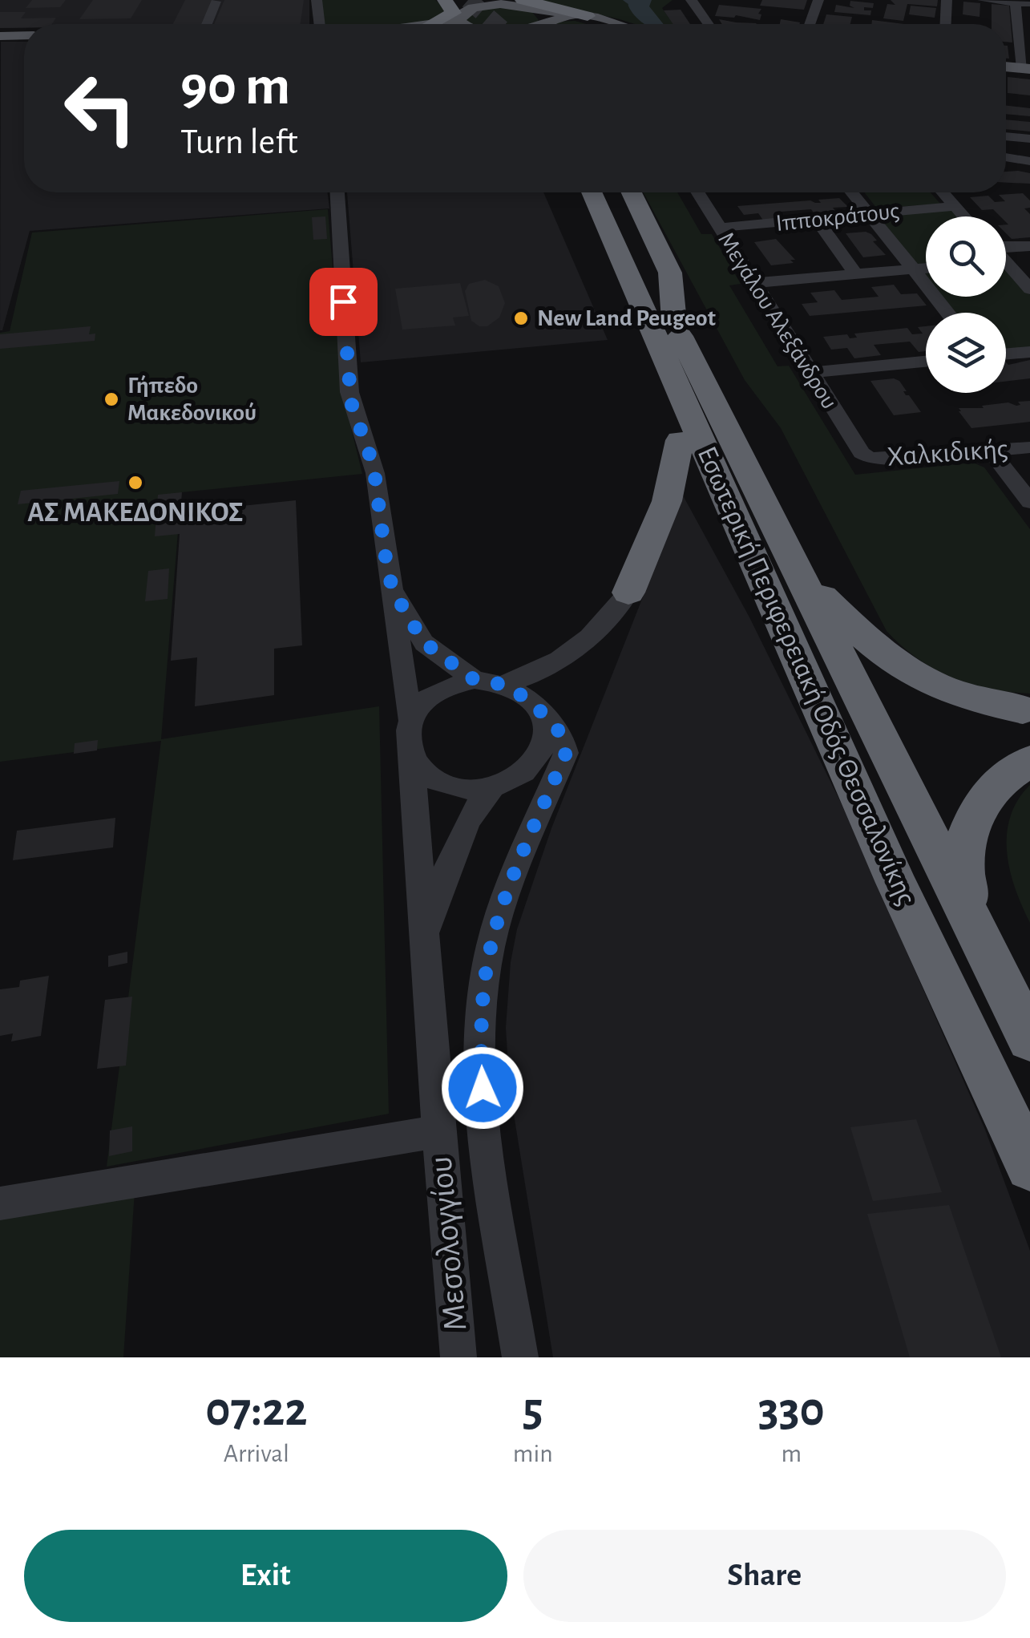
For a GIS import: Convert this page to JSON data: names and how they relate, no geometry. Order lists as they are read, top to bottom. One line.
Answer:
{"streets":{"highway":["Εσωτερική Περιφερειακή Οδός Θεσσαλονίκης"],"street":["Ιπποκράτους","Μεγάλου Αλεξάνδρου","Χαλκιδικής","Μεσολογγίου"]},"crossings":[["Ιπποκράτους","Μεγάλου Αλεξάνδρου"],["Μεγάλου Αλεξάνδρου","Χαλκιδικής"]],"places":["New Land Peugeot","Γήπεδο Μακεδονικού","ΑΣ ΜΑΚΕΔΟΝΙΚΟΣ"],"page":{"turn":["90 m","Turn left"],"eta":["07:22","Arrival","5","min","330","m"],"buttons":["Exit","Share"]}}
